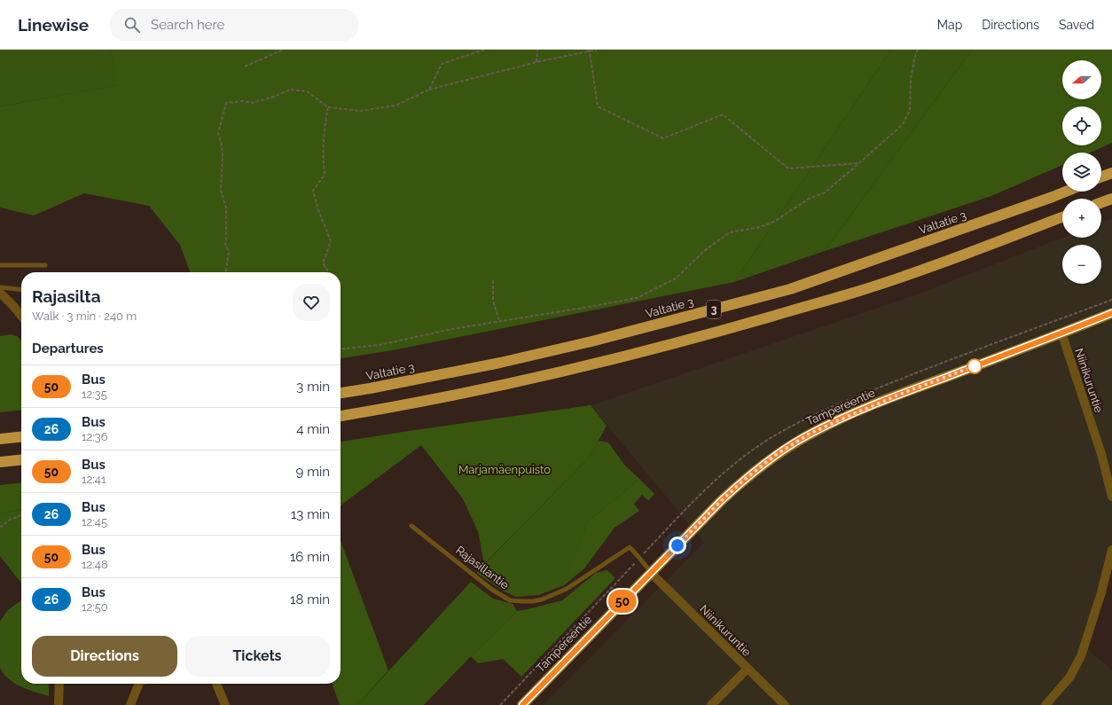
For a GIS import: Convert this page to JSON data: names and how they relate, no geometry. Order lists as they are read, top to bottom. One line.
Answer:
{"streets":{"highway":["Valtatie 3","3"],"main road":["Tampereentie"],"street":["Niinikuruntie"],"lane":["Rajasillantie"]},"crossings":[["Niinikuruntie","Tampereentie"],["Niinikuruntie","Rajasillantie"],["Tampereentie","Rajasillantie"]],"parks":["Marjamäenpuisto"],"lines":["bus line 50"],"north":"left","page":{"header":"Linewise","search":"Search here","nav":["Map","Directions","Saved"],"on_map":"50","map_buttons":["+","−"],"heading":[["Rajasilta","Walk · 3 min · 240 m"],"Departures"],"list":[{"mark":"50","name":"Bus","note":"12:35","value":"3 min"},{"mark":"26","name":"Bus","note":"12:36","value":"4 min"},{"mark":"50","name":"Bus","note":"12:41","value":"9 min"},{"mark":"26","name":"Bus","note":"12:45","value":"13 min"},{"mark":"50","name":"Bus","note":"12:48","value":"16 min"},{"mark":"26","name":"Bus","note":"12:50","value":"18 min"}],"buttons":["Directions","Tickets"]}}
